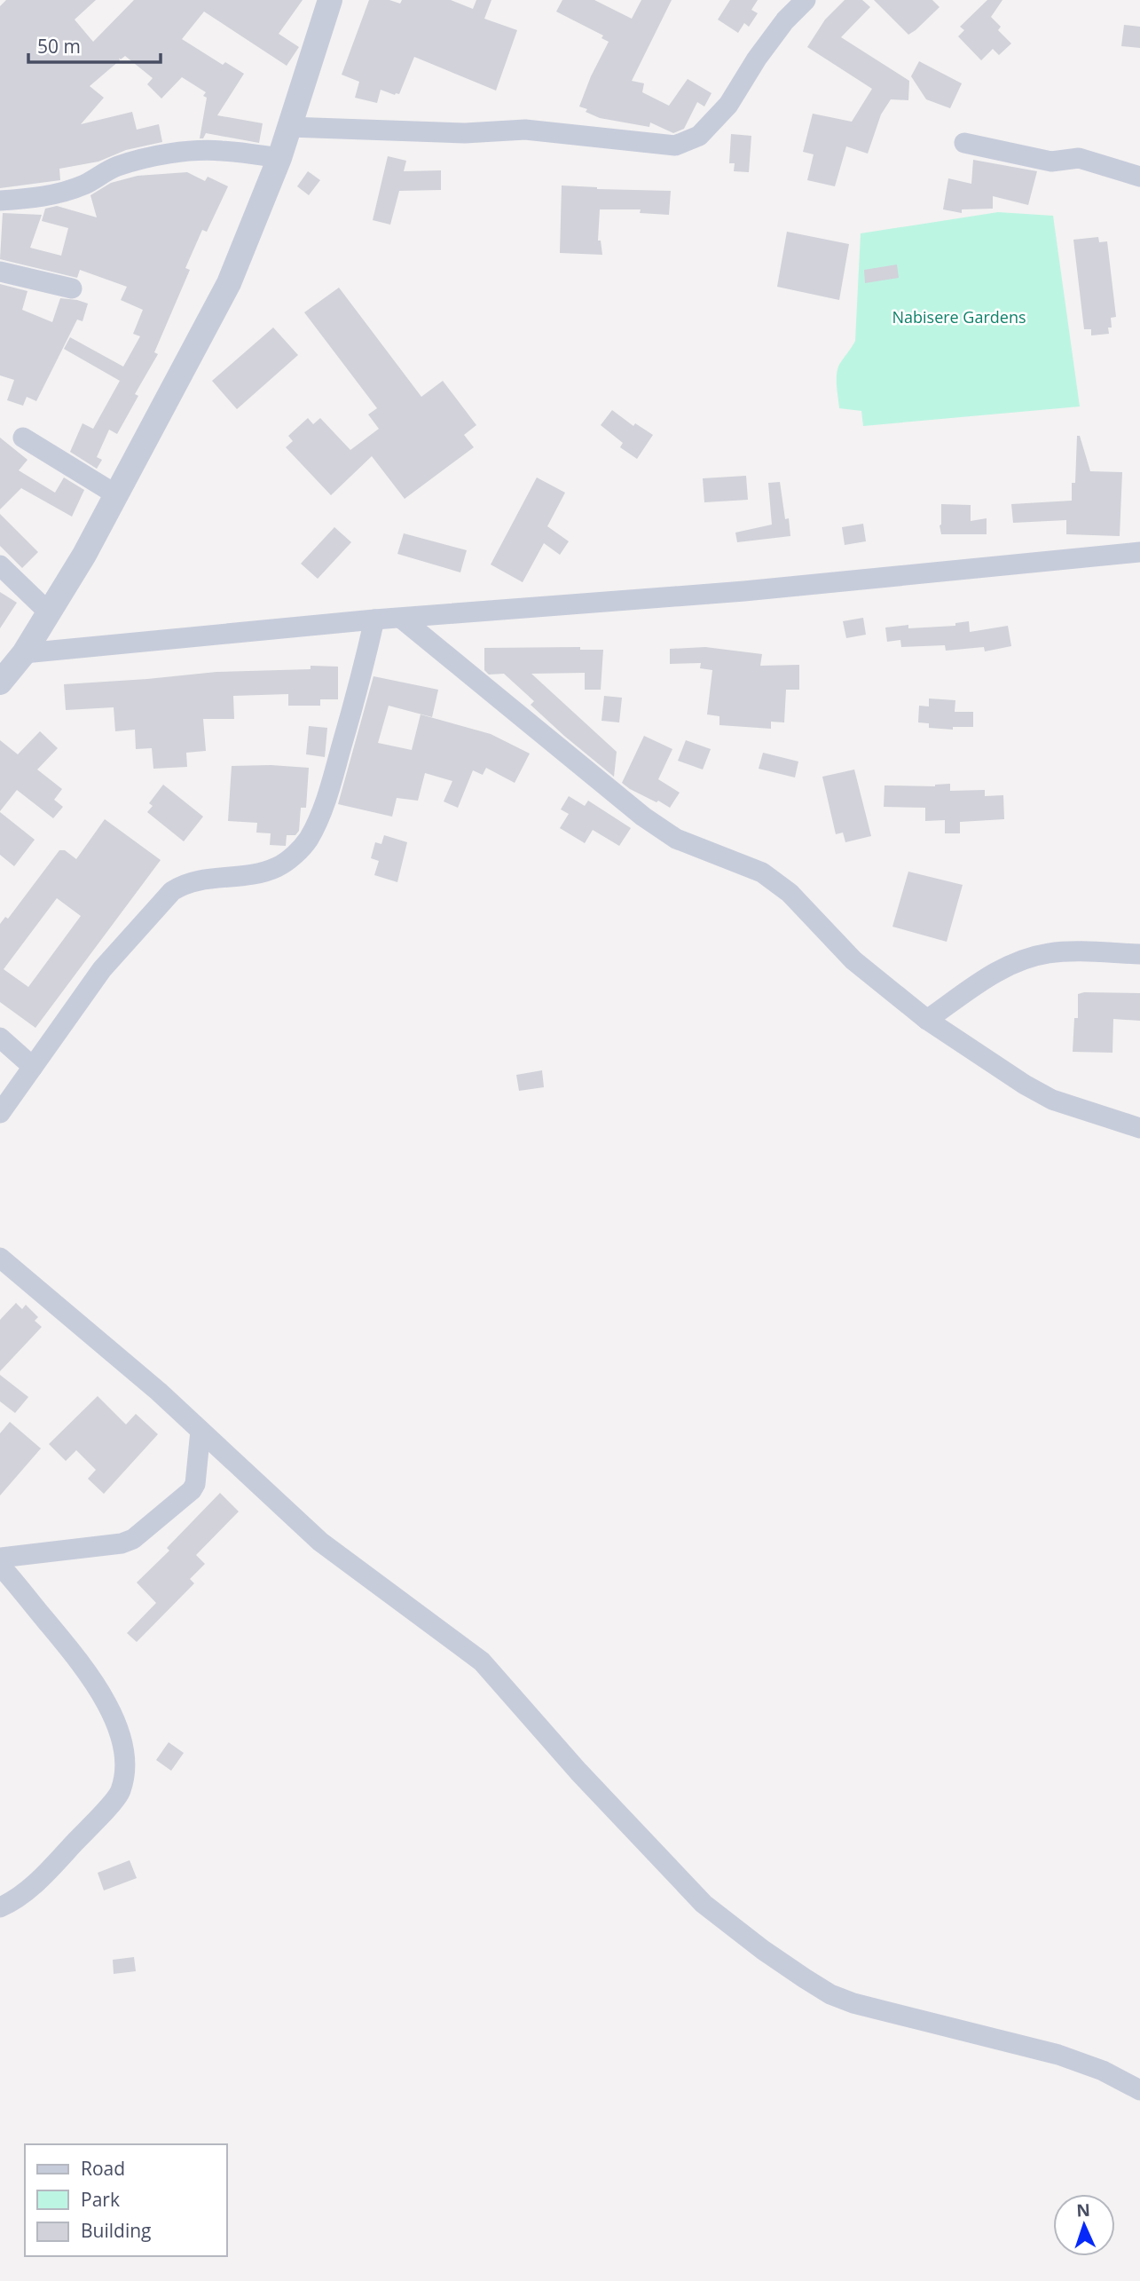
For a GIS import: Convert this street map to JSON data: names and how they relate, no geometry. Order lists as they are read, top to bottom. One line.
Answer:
{"parks":["Nabisere Gardens"],"legend":["Road","Park","Building"],"scale_bar":"50 m","north":"top"}
